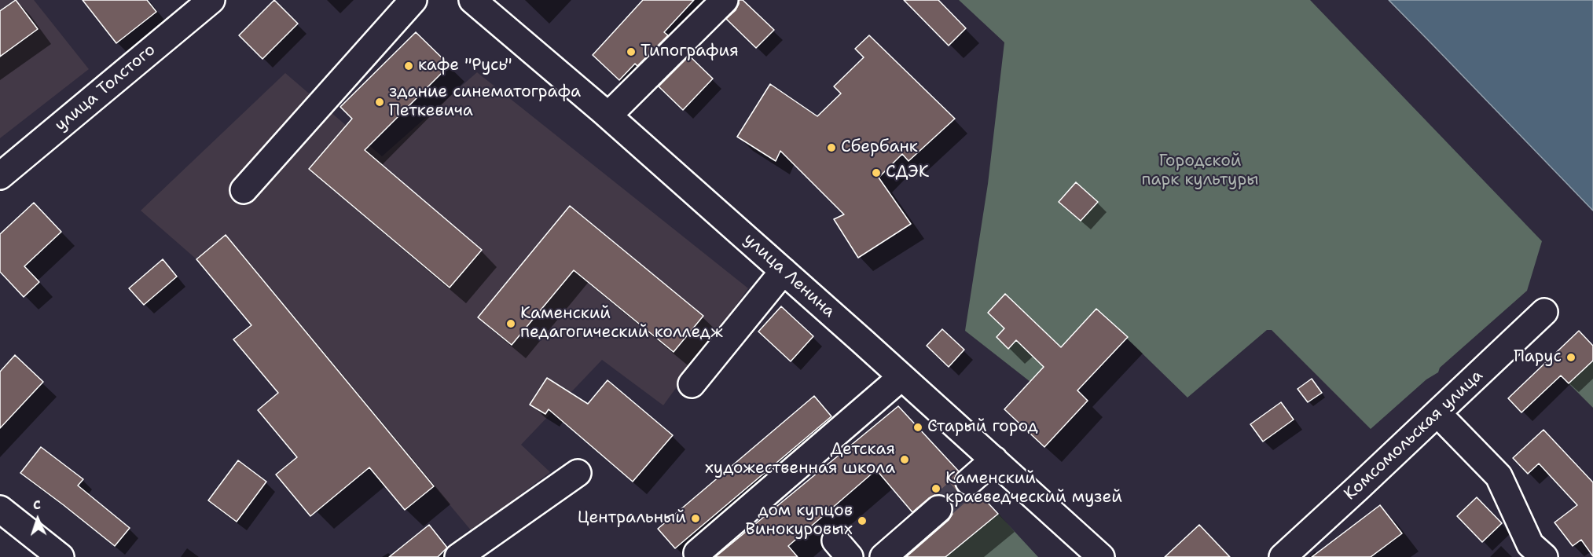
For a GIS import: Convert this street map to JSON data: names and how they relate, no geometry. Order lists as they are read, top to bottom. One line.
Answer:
{"streets":{"street":["улица Толстого","улица Ленина","Комсомольская улица"]},"parks":["Городской парк культуры"],"places":["Типография","кафе \"Русь\"","здание синематографа Петкевича","Сбербанк","СДЭК","Каменский педагогический колледж","Парус","Старый город","Детская художественная школа","Каменский краеведческий музей","Центральный","дом купцов Винокуровых"],"north":"top"}
